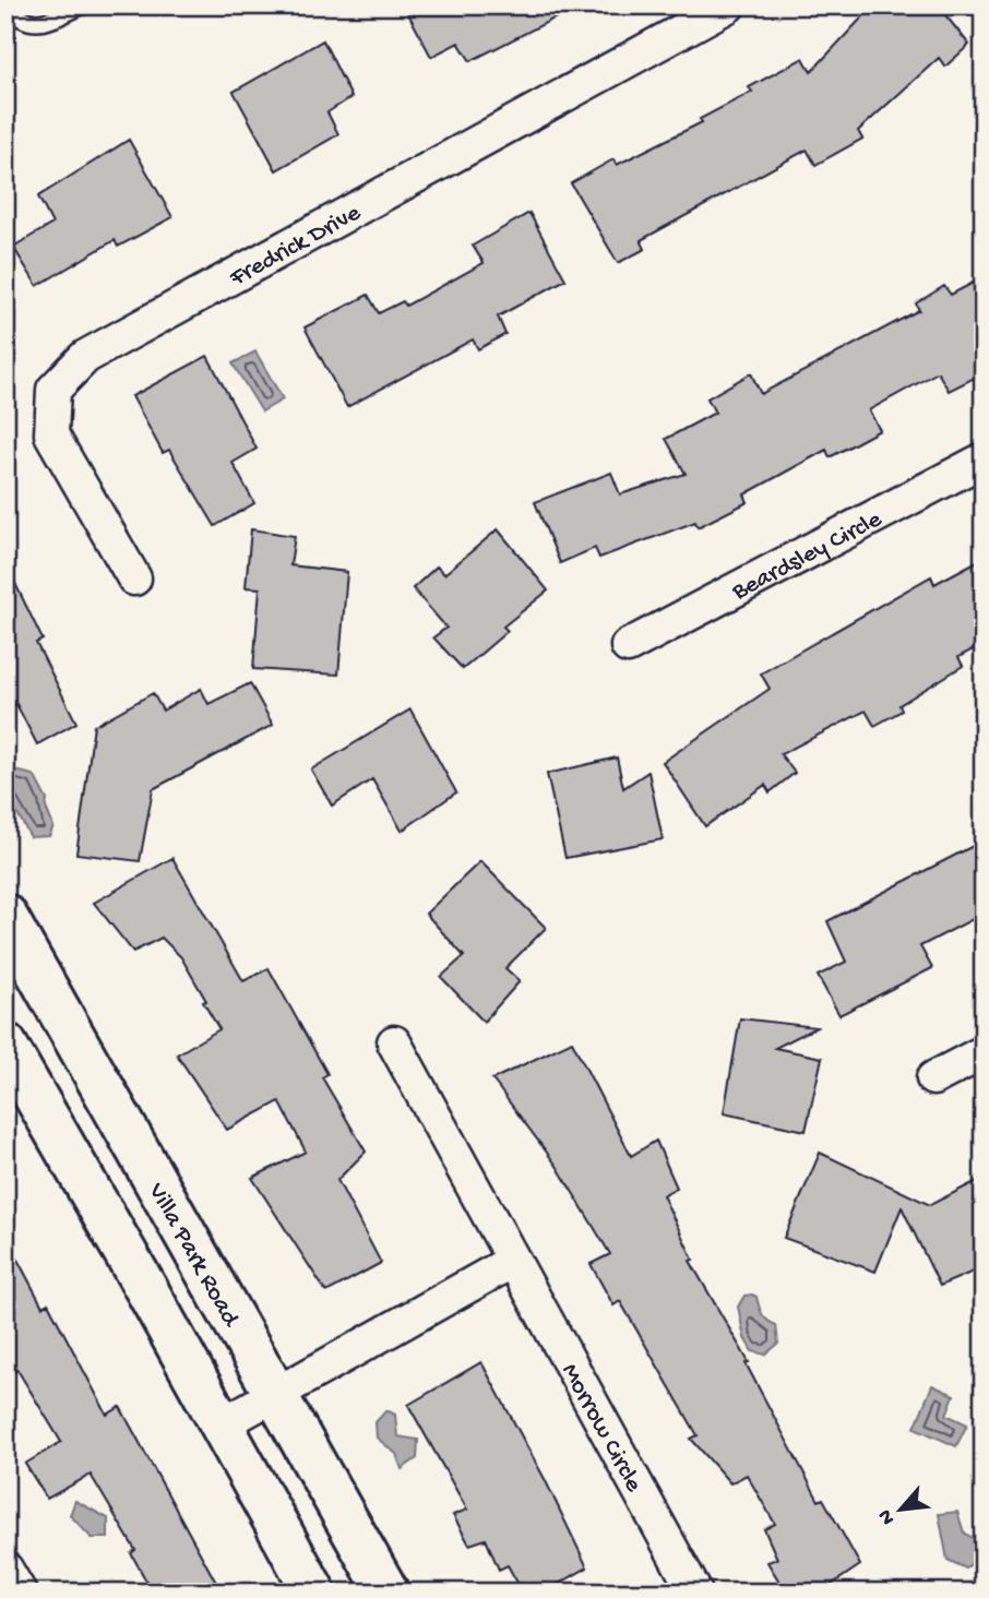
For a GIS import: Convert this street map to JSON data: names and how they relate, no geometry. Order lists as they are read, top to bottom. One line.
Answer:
{"streets":{"main road":["Villa Park Road"],"street":["Fredrick Drive","Beardsley Circle","Morrow Circle"]},"north":"bottom left"}
